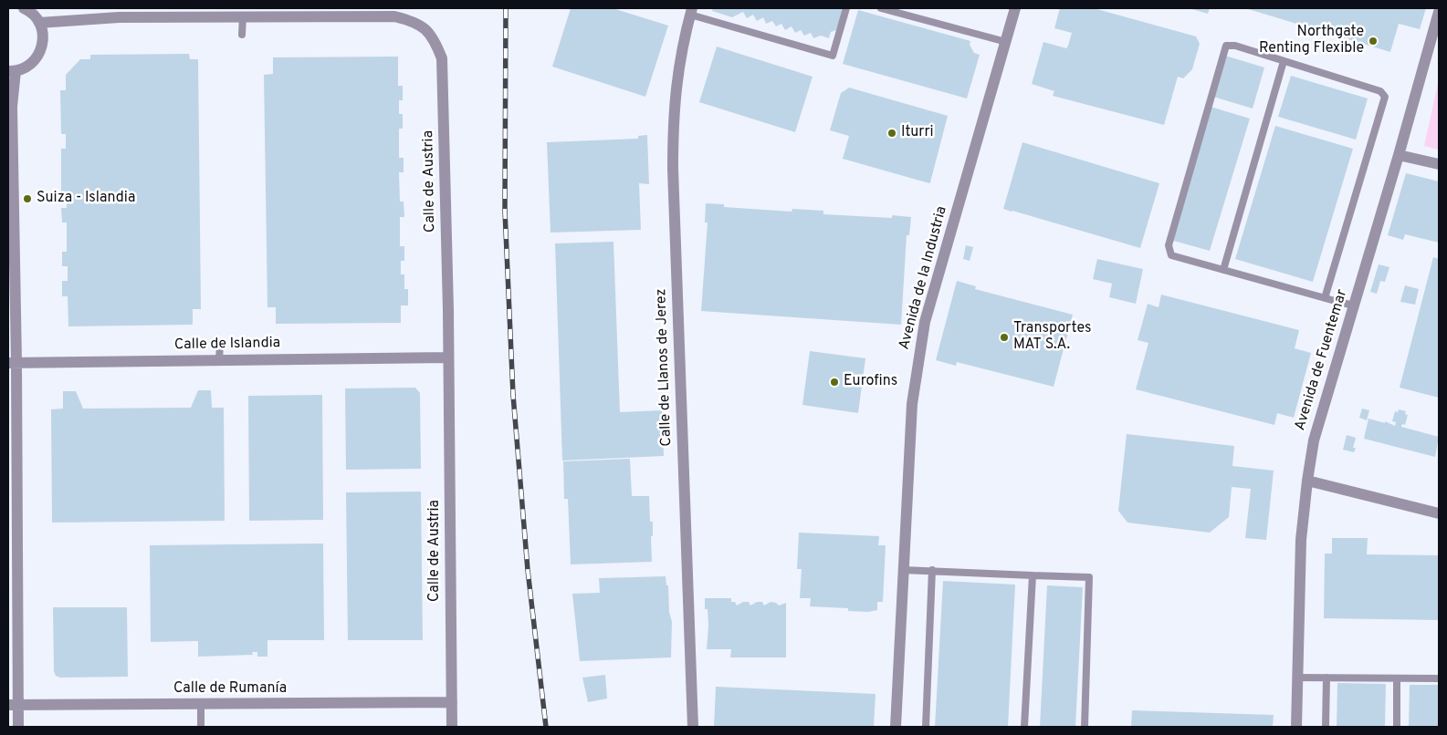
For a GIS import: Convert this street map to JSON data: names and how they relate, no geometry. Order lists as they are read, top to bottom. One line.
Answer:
{"streets":{"street":["Calle de Austria","Avenida de la Industria","Calle de Islandia","Avenida de Fuentemar","Calle de Llanos de Jerez","Calle de Rumanía"]},"crossings":[["Calle de Austria","Calle de Islandia"],["Calle de Austria","Calle de Rumanía"]],"places":["Northgate Renting Flexible","Iturri","Suiza - Islandia","Transportes MAT S.A.","Eurofins"]}
